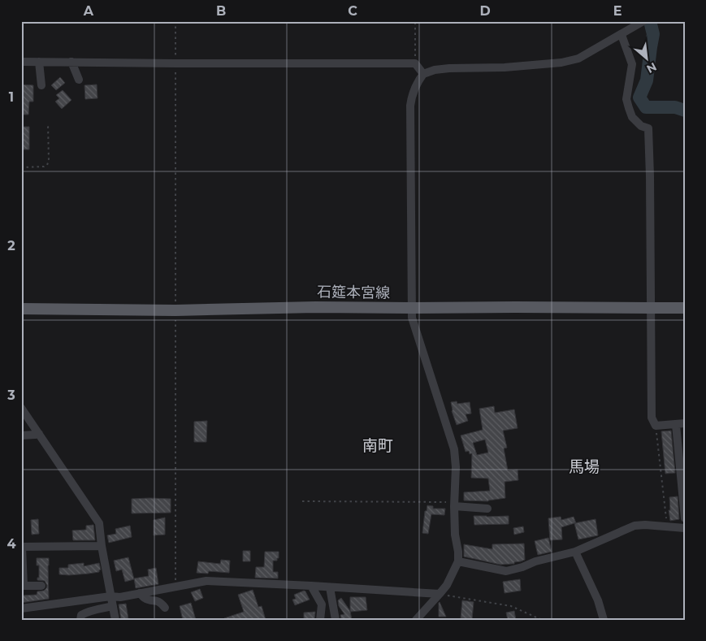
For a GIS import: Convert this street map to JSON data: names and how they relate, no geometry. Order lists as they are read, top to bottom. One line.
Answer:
{"streets":{"main road":["石筵本宮線"]},"districts":["南町","馬場"],"north":"bottom right","grid":{"columns":["A","B","C","D","E"],"rows":["1","2","3","4"]}}
